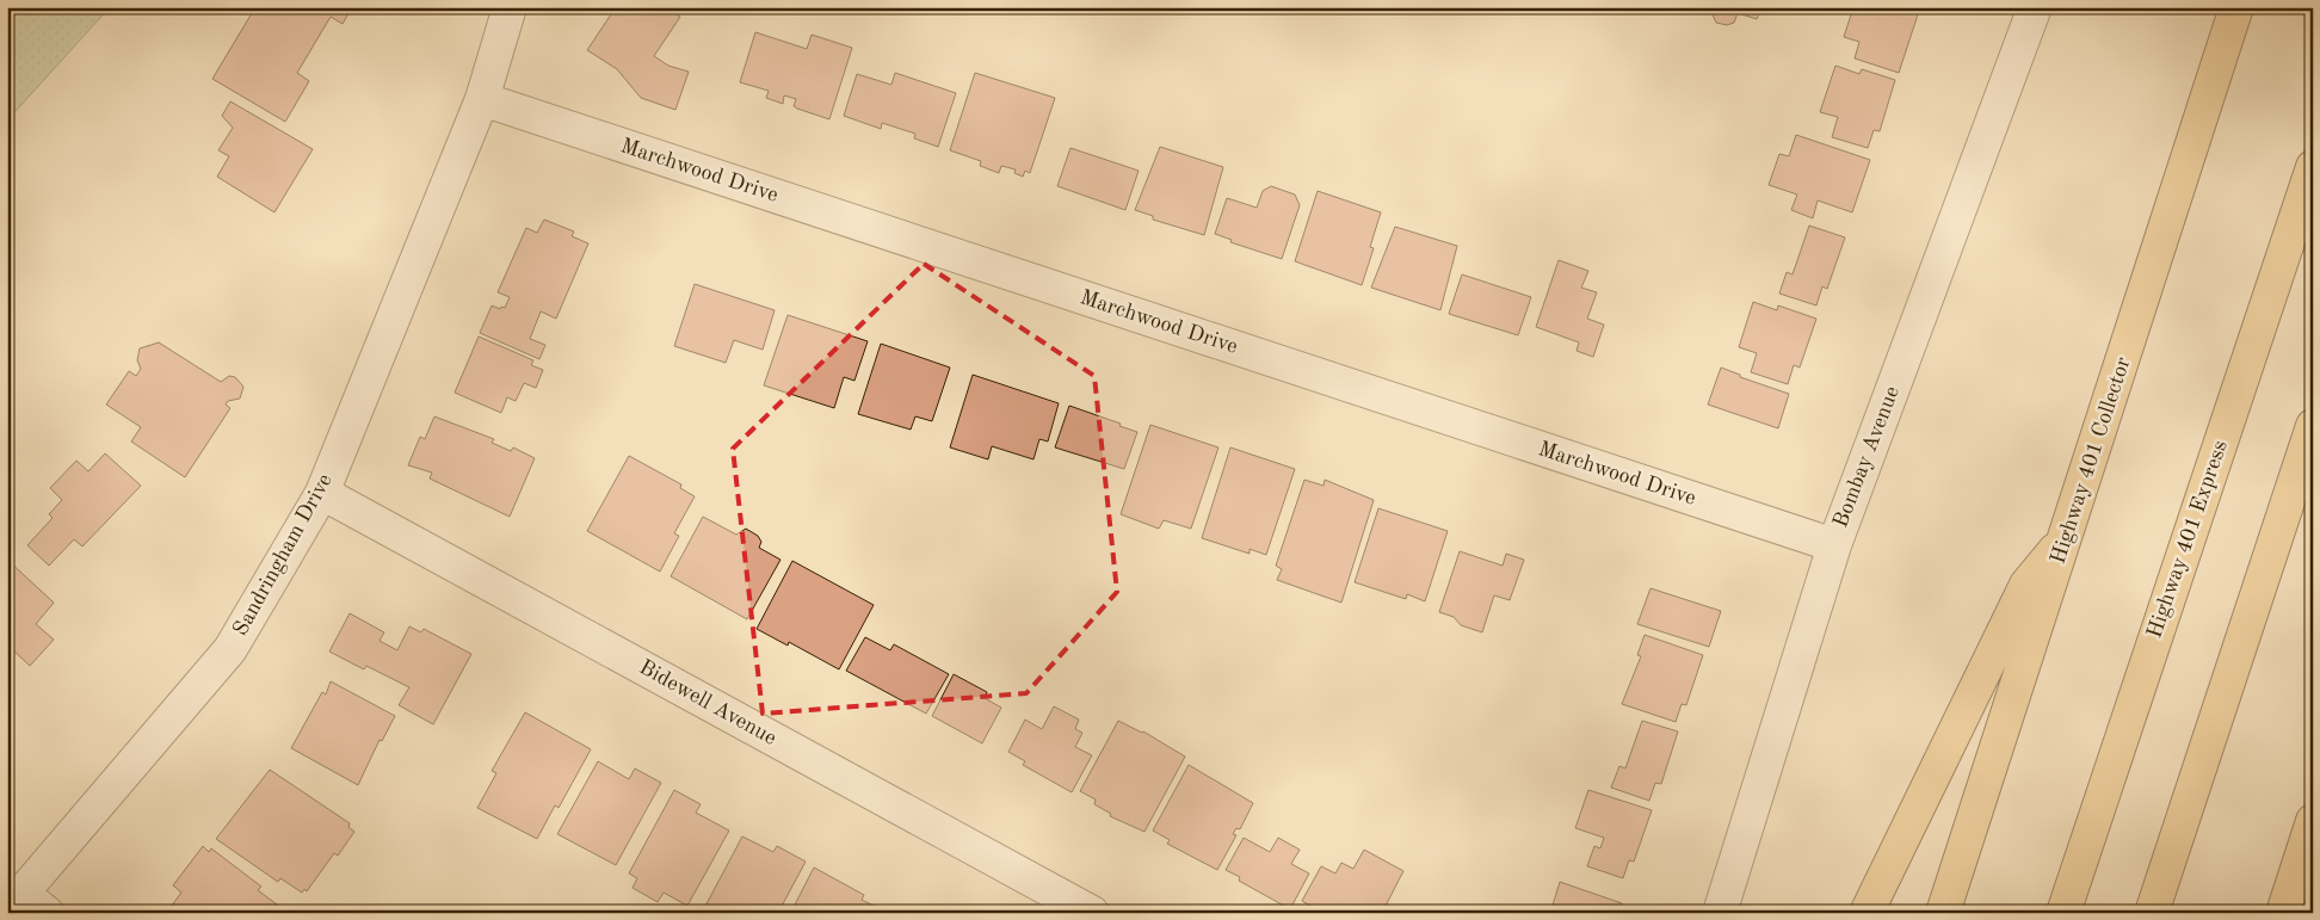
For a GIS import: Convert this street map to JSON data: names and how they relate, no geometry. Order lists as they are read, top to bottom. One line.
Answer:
{"streets":{"highway":["Highway 401 Collector","Highway 401 Express"],"street":["Marchwood Drive","Bombay Avenue","Sandringham Drive","Bidewell Avenue"]},"crossings":[["Marchwood Drive","Bombay Avenue"],["Marchwood Drive","Sandringham Drive"],["Sandringham Drive","Bidewell Avenue"]]}
